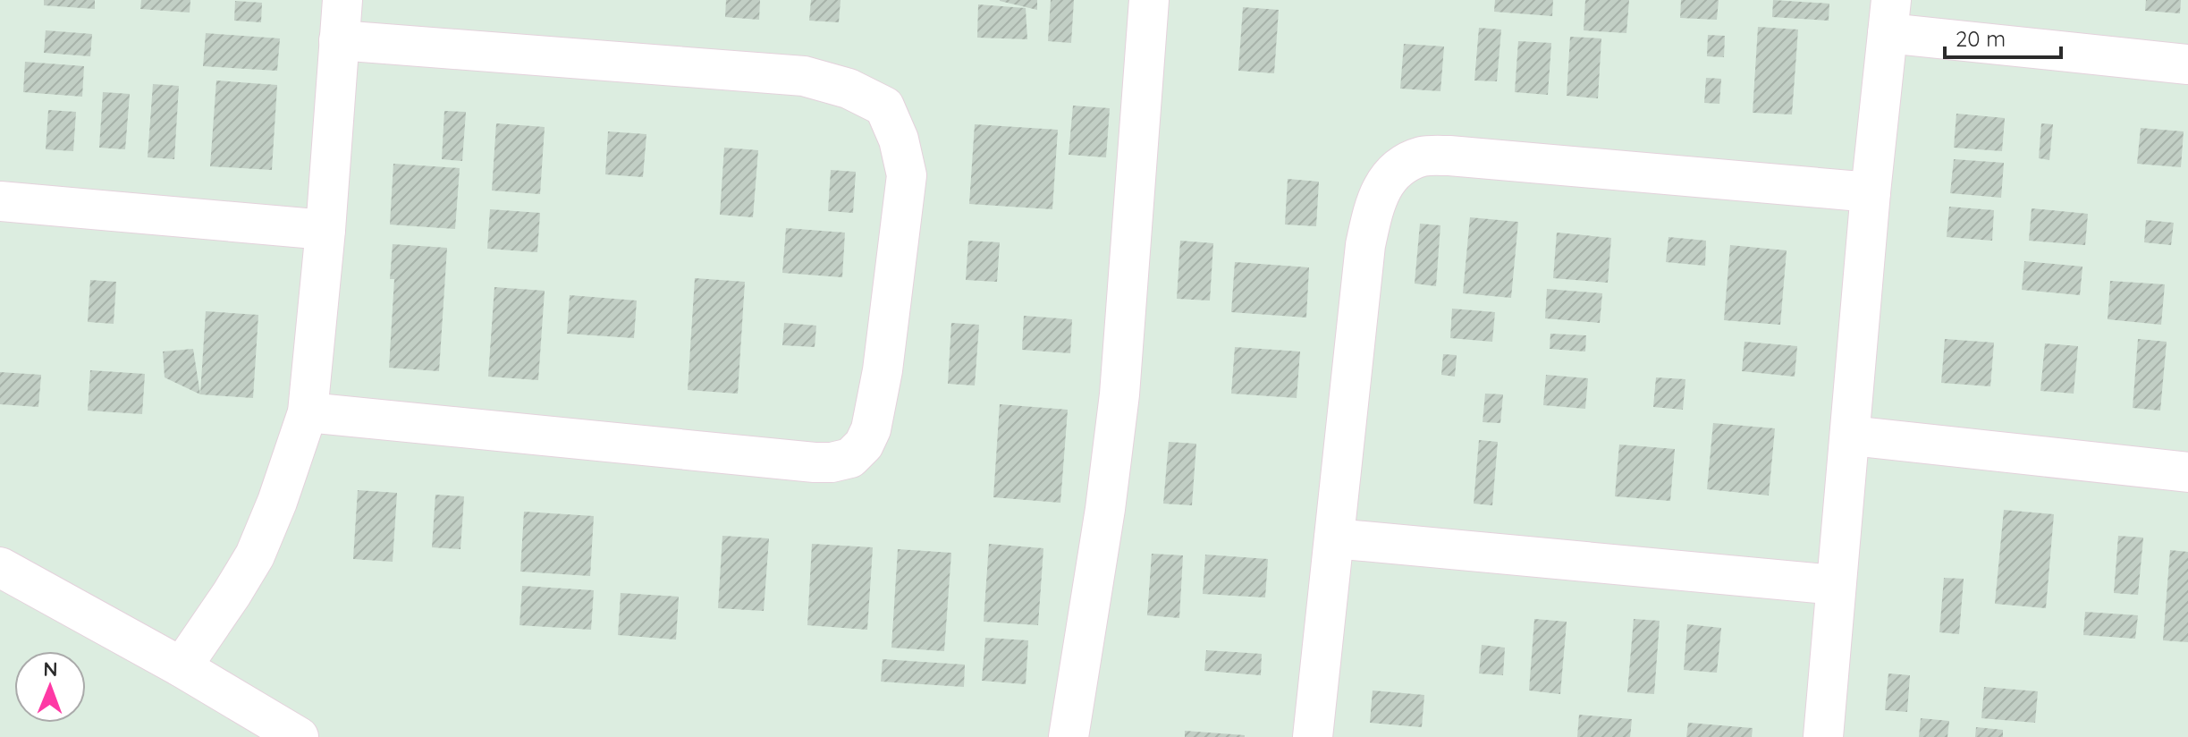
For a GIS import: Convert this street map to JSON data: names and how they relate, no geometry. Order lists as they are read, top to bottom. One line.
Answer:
{"scale_bar":"20 m","north":"top"}
